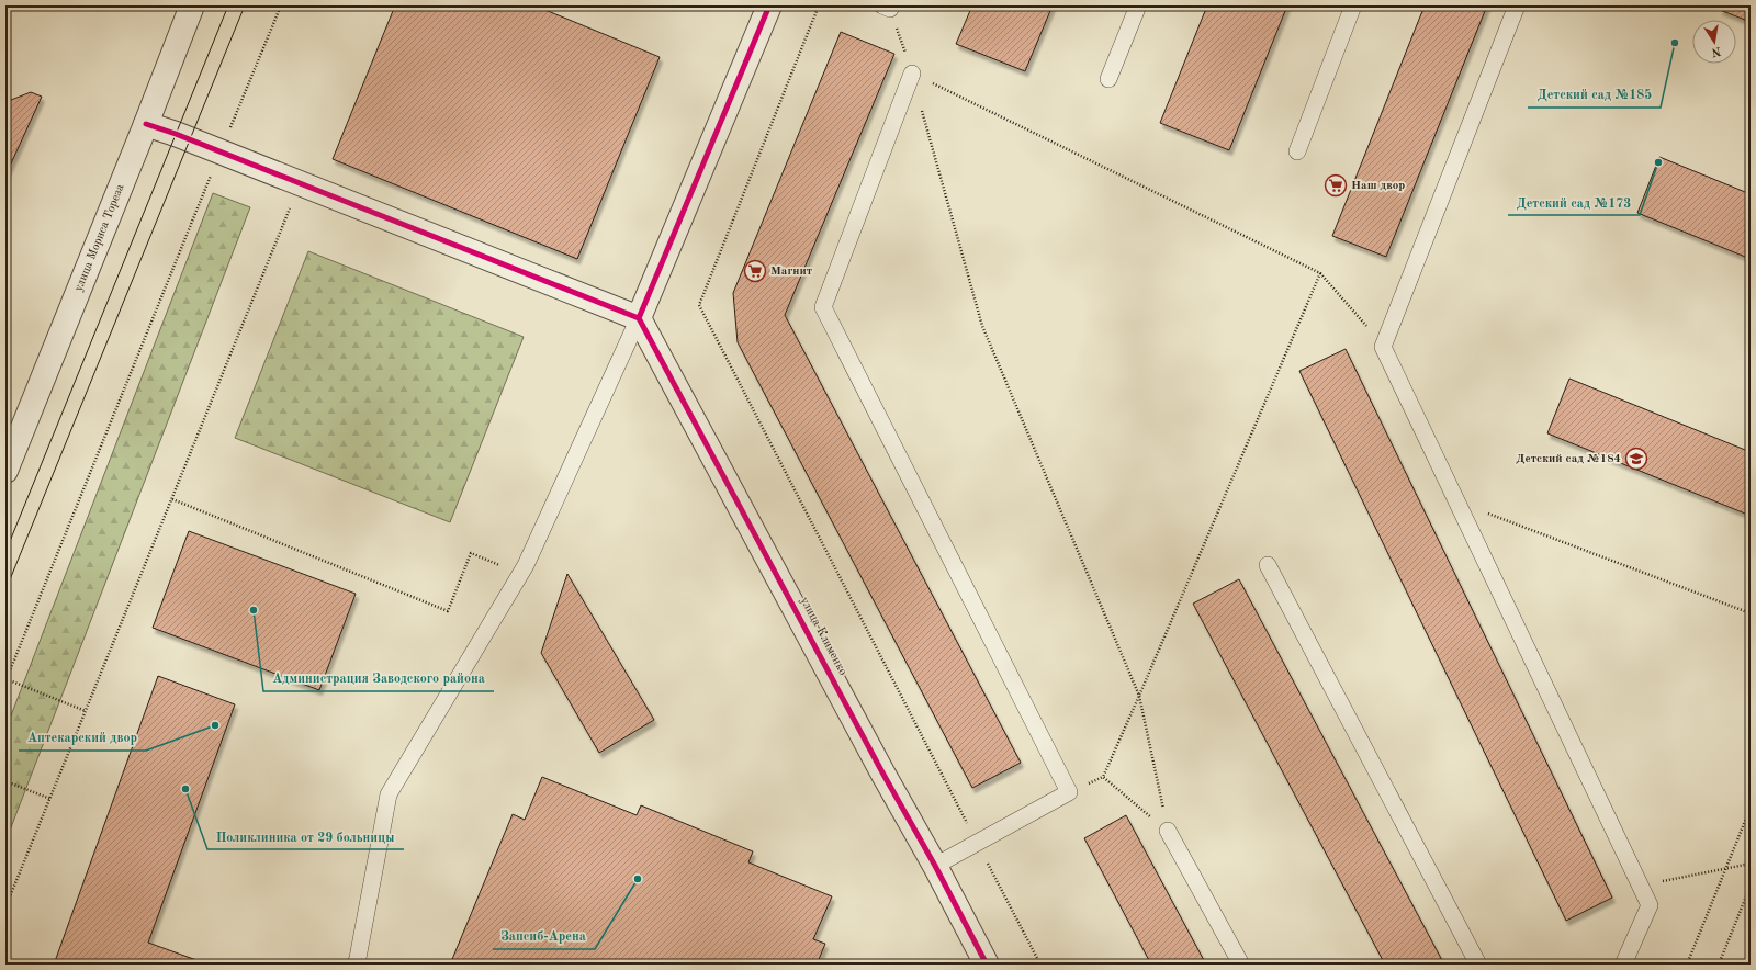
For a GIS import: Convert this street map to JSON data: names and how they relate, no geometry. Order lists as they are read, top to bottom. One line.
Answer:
{"streets":{"street":["улица Мориса Тореза","улица Клименко"]},"places":{"other":["Детский сад №185","Детский сад №173","Администрация Заводского района","Аптекарский двор","Поликлиника от 29 больницы","Запсиб-Арена"],"supermarket":["Наш двор","Магнит"],"school or university":["Детский сад №184"]},"north":"bottom"}
